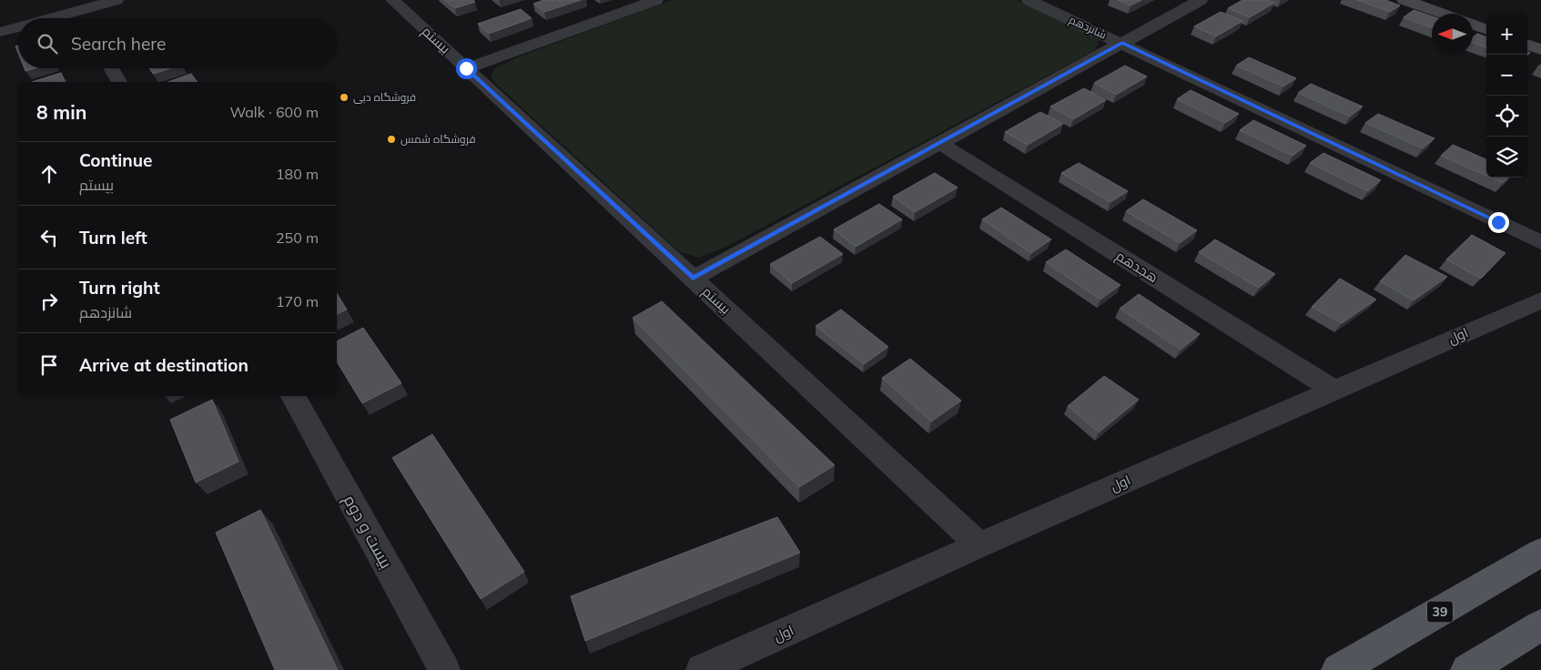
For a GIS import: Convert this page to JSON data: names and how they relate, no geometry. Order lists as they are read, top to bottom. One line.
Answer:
{"streets":{"main road":["39"],"street":["شانزدهم","بیستم","هجدهم","اول","بیست و دوم"]},"crossings":[["بیستم","اول"],["هجدهم","اول"]],"places":["فروشگاه دبی","فروشگاه شمس"],"north":"left","page":{"map_buttons":["+","−"],"search":"Search here","heading":["8 min","Walk · 600 m"],"list":[["Continue","بیستم","180 m"],["Turn left","250 m"],["Turn right","شانزدهم","170 m"],"Arrive at destination"]}}
